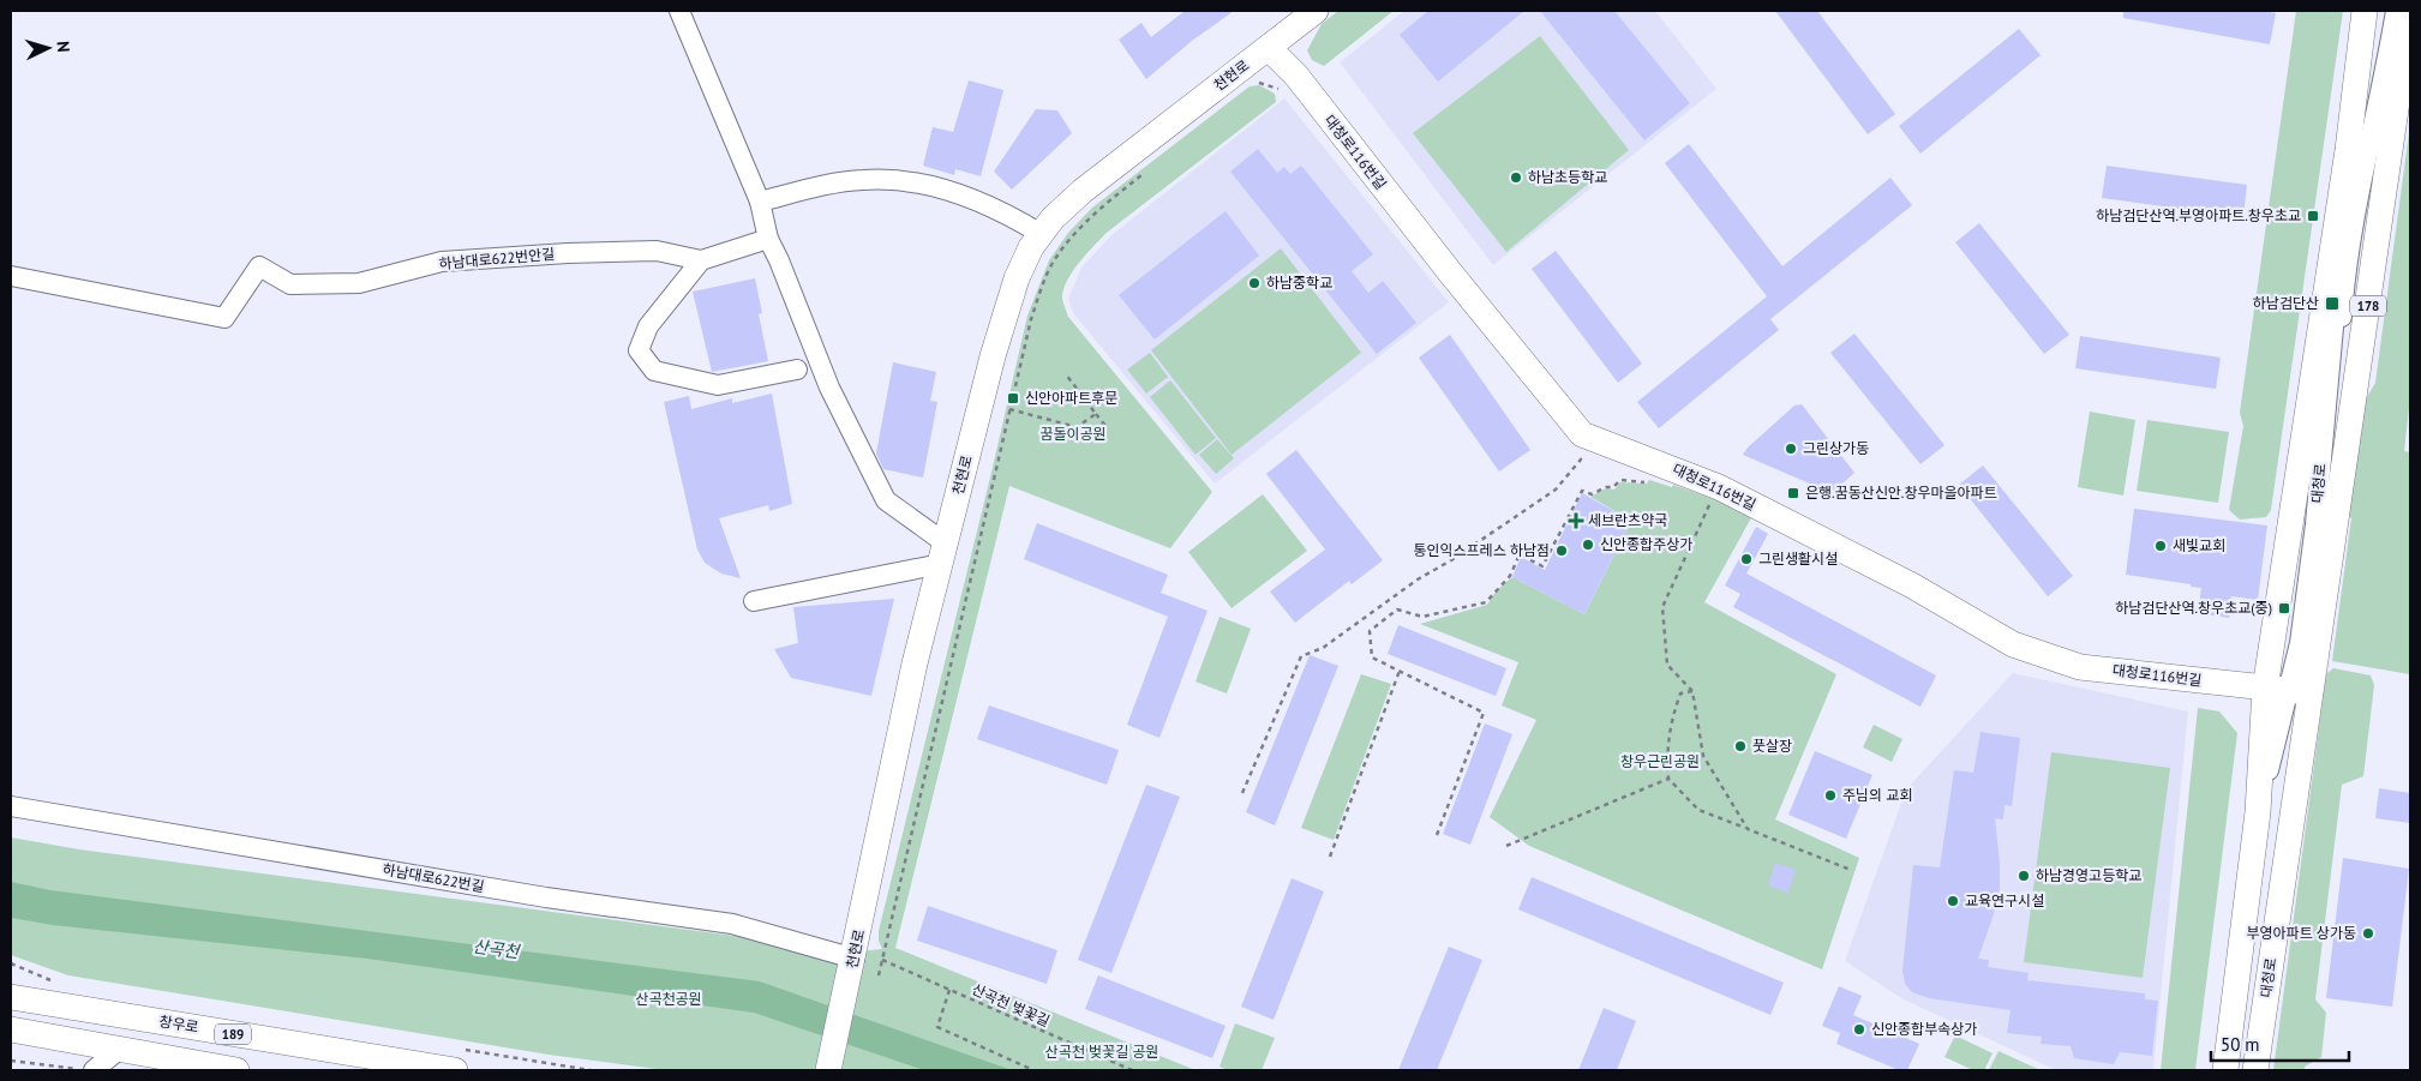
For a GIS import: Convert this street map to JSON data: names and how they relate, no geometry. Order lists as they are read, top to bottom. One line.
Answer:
{"streets":{"main road":["천현로","대청로116번길","178","대청로","창우로","189"],"street":["하남대로622번안길","하남대로622번길"],"path":["산곡천 벚꽃길"]},"crossings":[["천현로","대청로116번길"],["천현로","하남대로622번길"],["대청로116번길","대청로"]],"water":["산곡천"],"parks":["꿈돌이공원","창우근린공원","산곡천공원","산곡천 벚꽃길 공원"],"places":{"other":["하남초등학교","하남중학교","그린상가동","신안종합주상가","새빛교회","통인익스프레스 하남점","그린생활시설","풋살장","주님의 교회","하남경영고등학교","교육연구시설","부영아파트 상가동","신안종합부속상가"],"transit":["하남검단산역.부영아파트.창우초교","하남검단산","신안아파트후문","은행.꿈동산신안.창우마을아파트","하남검단산역.창우초교(중)"],"health":["세브란츠약국"]},"scale_bar":"50 m","north":"right"}
